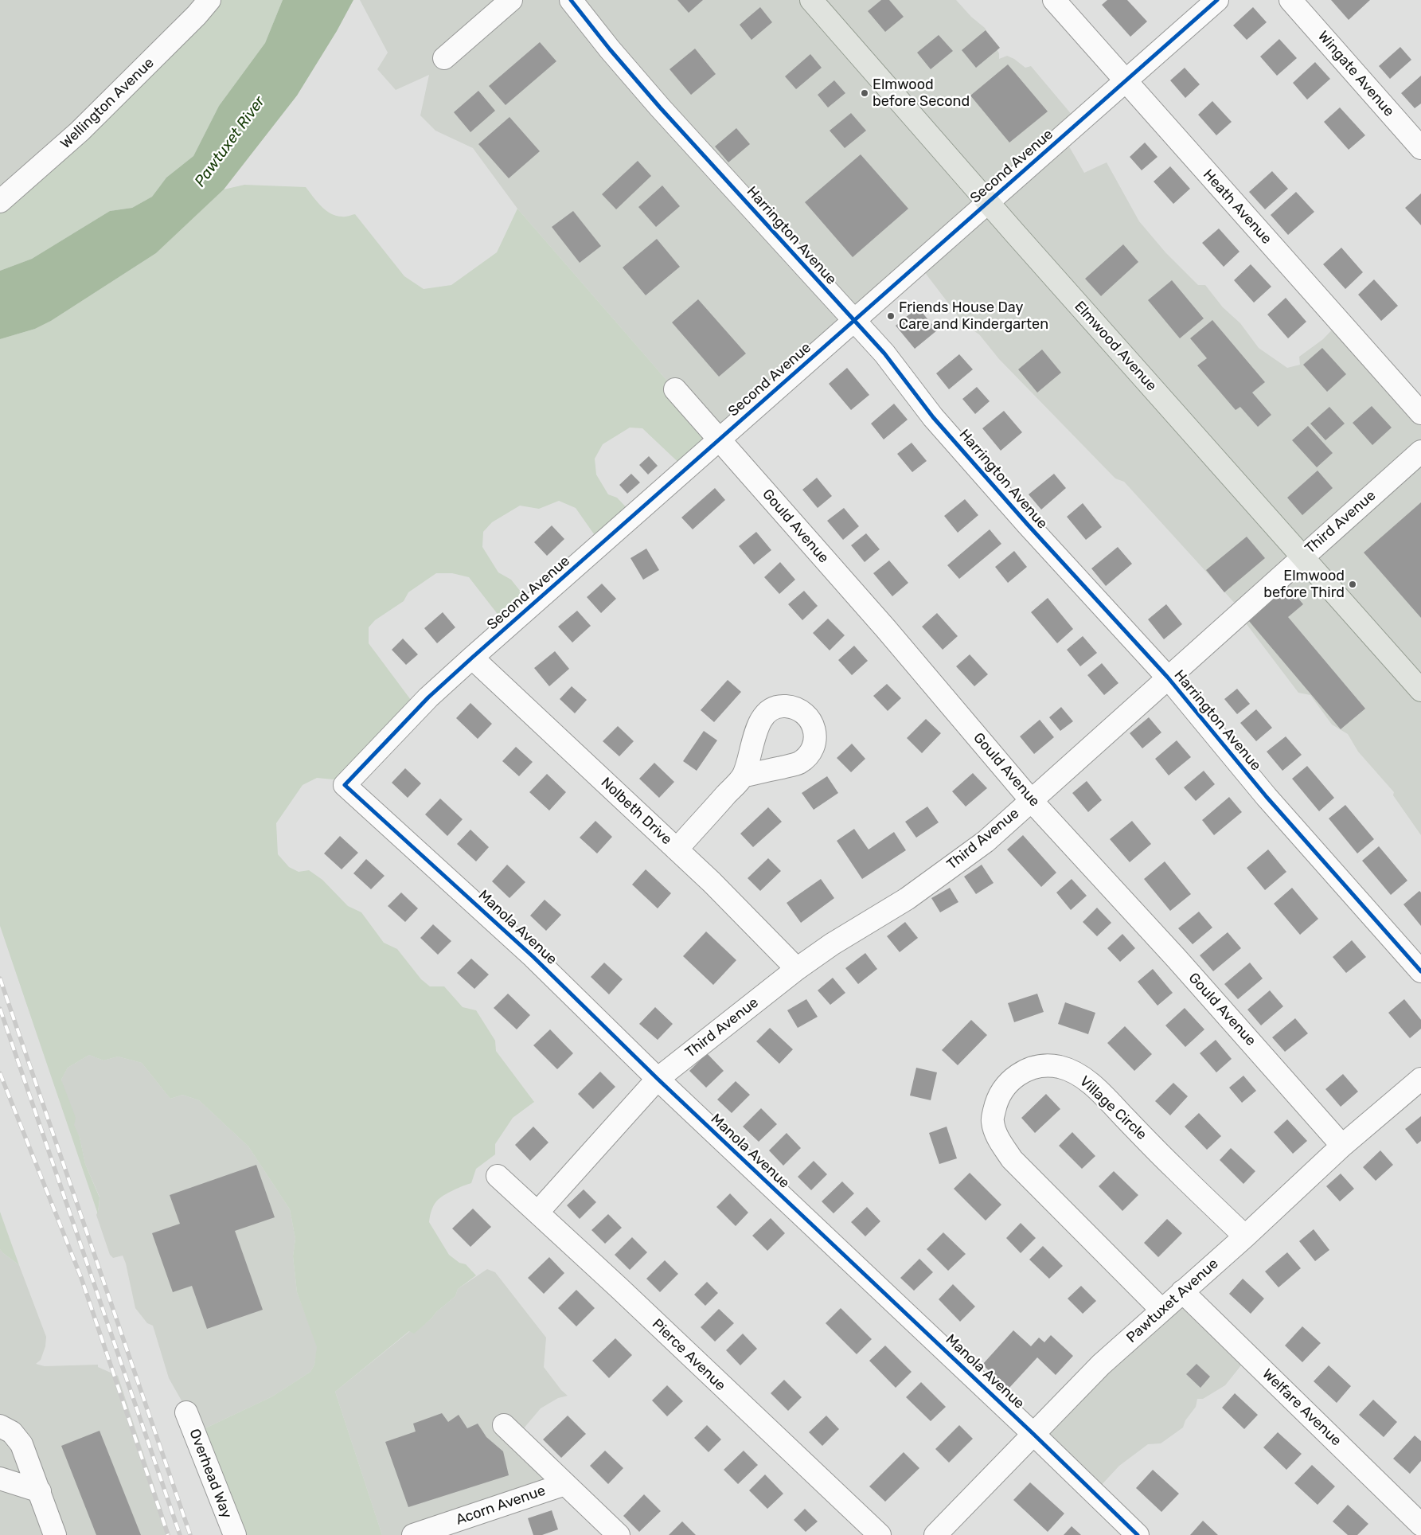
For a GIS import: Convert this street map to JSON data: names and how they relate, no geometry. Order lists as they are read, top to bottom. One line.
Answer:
{"streets":{"main road":["Elmwood Avenue"],"street":["Wingate Avenue","Wellington Avenue","Second Avenue","Heath Avenue","Harrington Avenue","Third Avenue","Gould Avenue","Nolbeth Drive","Manola Avenue","Village Circle","Pawtuxet Avenue","Pierce Avenue","Welfare Avenue","Overhead Way","Acorn Avenue"]},"crossings":[["Second Avenue","Heath Avenue"],["Second Avenue","Harrington Avenue"],["Second Avenue","Elmwood Avenue"],["Second Avenue","Gould Avenue"],["Second Avenue","Nolbeth Drive"],["Second Avenue","Manola Avenue"],["Harrington Avenue","Third Avenue"],["Elmwood Avenue","Third Avenue"],["Third Avenue","Gould Avenue"],["Third Avenue","Nolbeth Drive"],["Third Avenue","Manola Avenue"],["Third Avenue","Pierce Avenue"],["Gould Avenue","Pawtuxet Avenue"],["Manola Avenue","Pawtuxet Avenue"],["Village Circle","Pawtuxet Avenue"],["Pawtuxet Avenue","Welfare Avenue"]],"water":["Pawtuxet River"],"places":["Elmwood before Second","Friends House Day Care and Kindergarten","Elmwood before Third"]}
